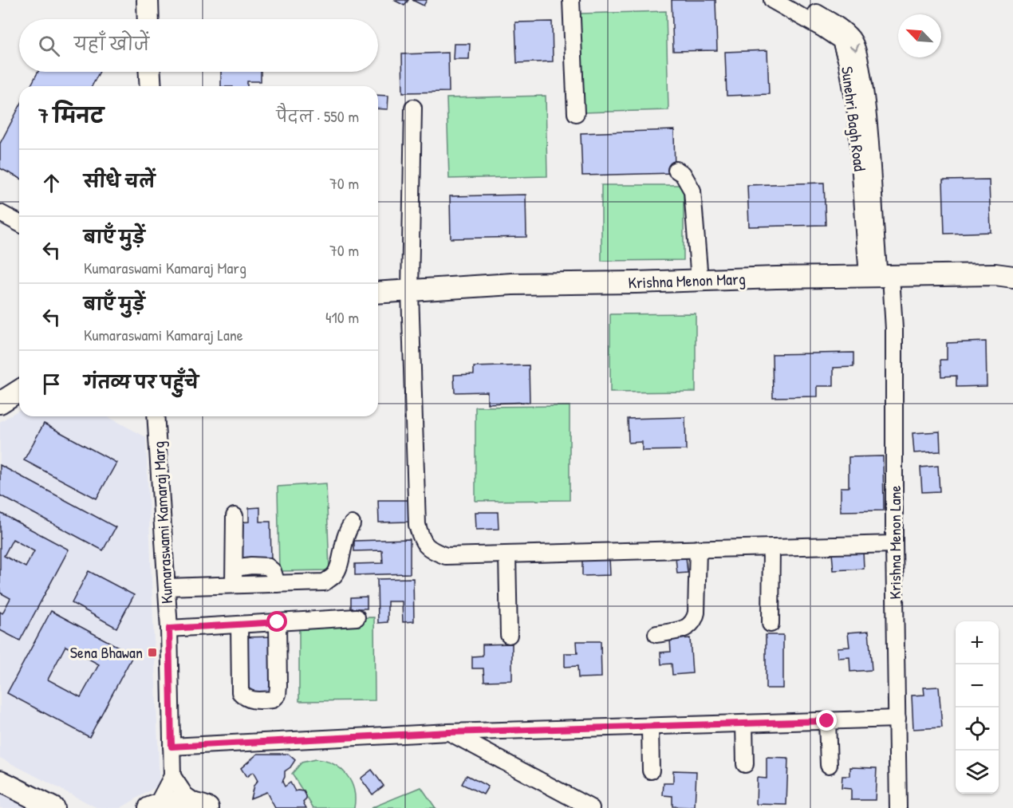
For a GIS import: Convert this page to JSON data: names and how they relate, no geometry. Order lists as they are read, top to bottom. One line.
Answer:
{"streets":{"main road":["Krishna Menon Marg"],"street":["Sunehri Bagh Road","Kumaraswami Kamaraj Marg","Krishna Menon Lane"]},"crossings":[["Sunehri Bagh Road","Krishna Menon Marg"],["Sunehri Bagh Road","Krishna Menon Lane"],["Krishna Menon Marg","Krishna Menon Lane"]],"places":{"transit":["Sena Bhawan"]},"north":"top left","page":{"search":"यहाँ खोजें","heading":["7 मिनट","पैदल · 550 m"],"list":[["सीधे चलें","70 m"],["बाएँ मुड़ें","Kumaraswami Kamaraj Marg","70 m"],["बाएँ मुड़ें","Kumaraswami Kamaraj Lane","410 m"],"गंतव्य पर पहुँचे"],"map_buttons":["+","−"]}}
